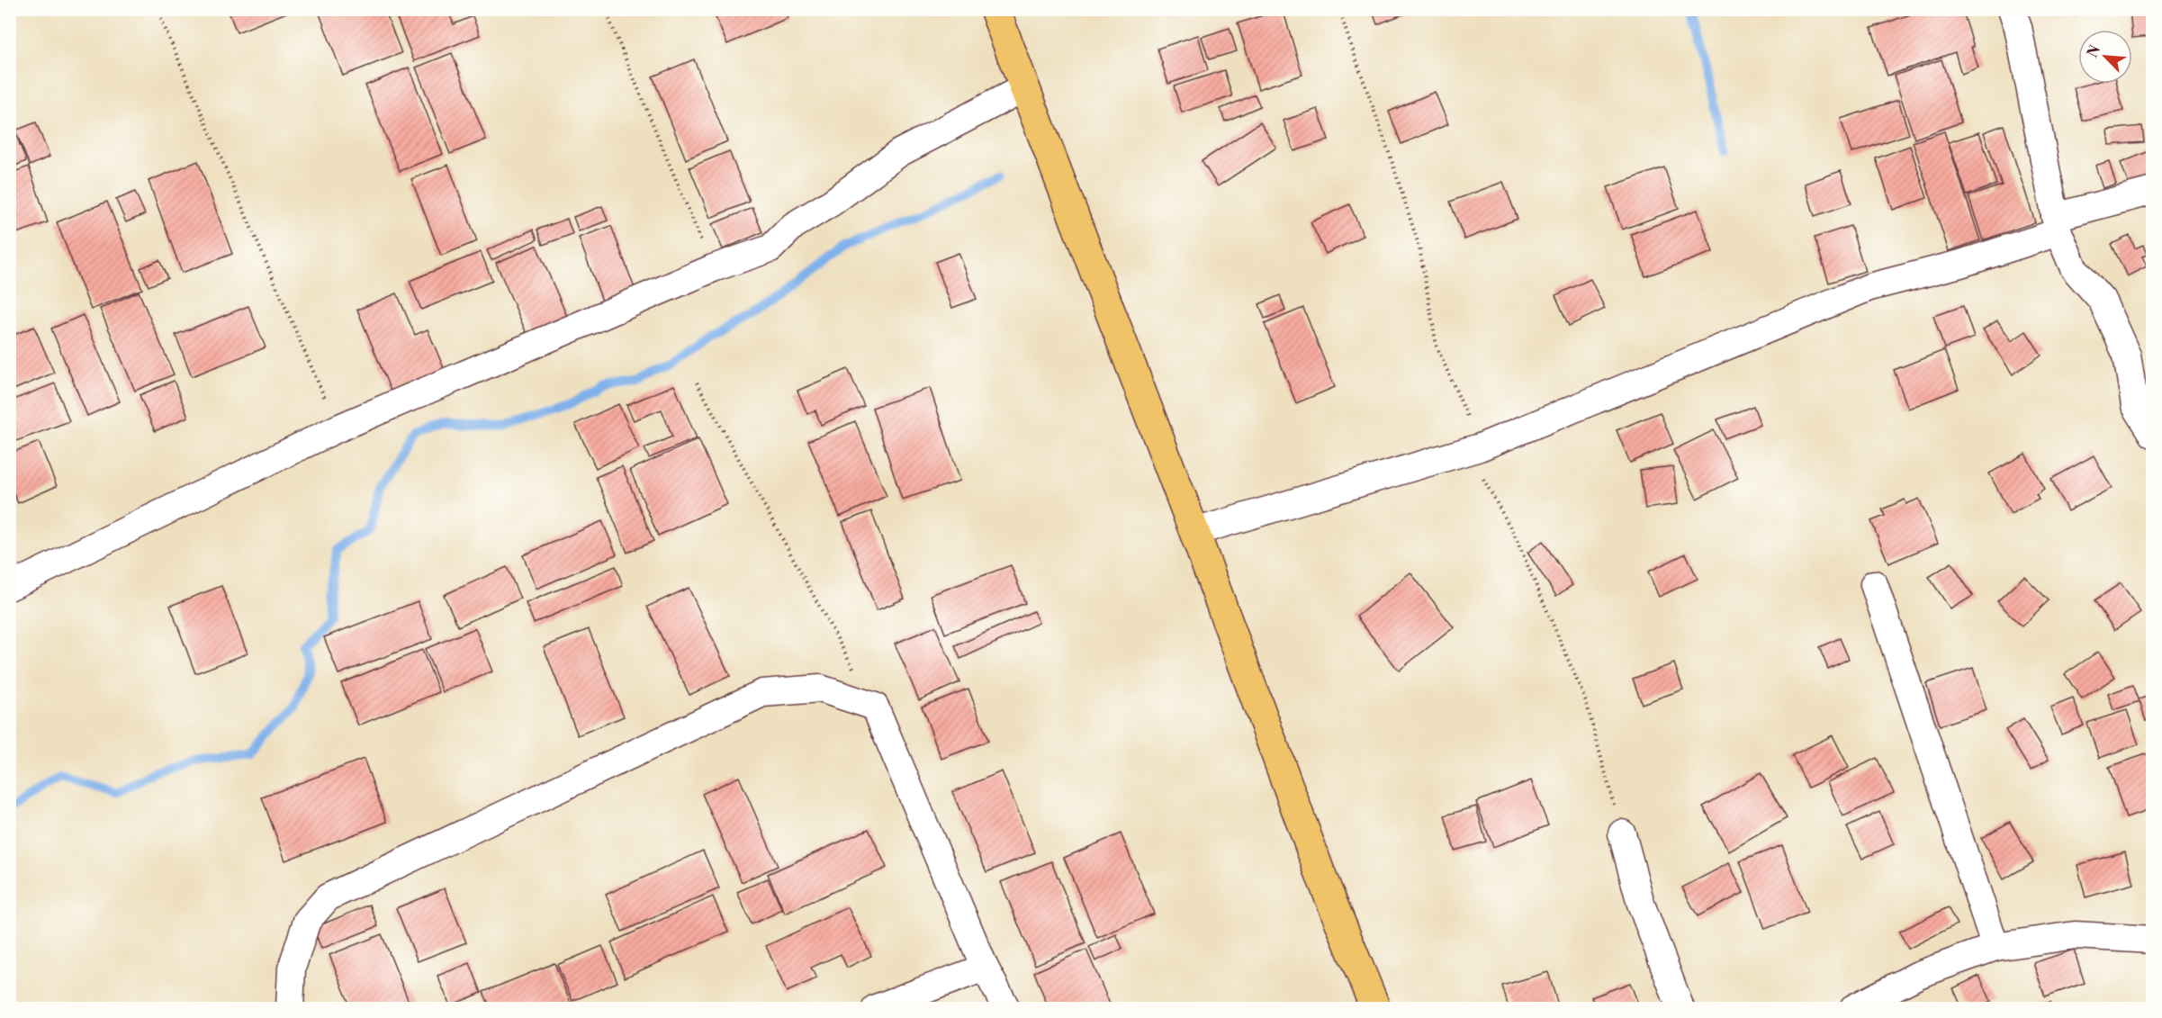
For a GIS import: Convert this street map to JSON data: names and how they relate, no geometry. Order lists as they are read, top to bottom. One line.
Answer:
{"north":"top left"}
